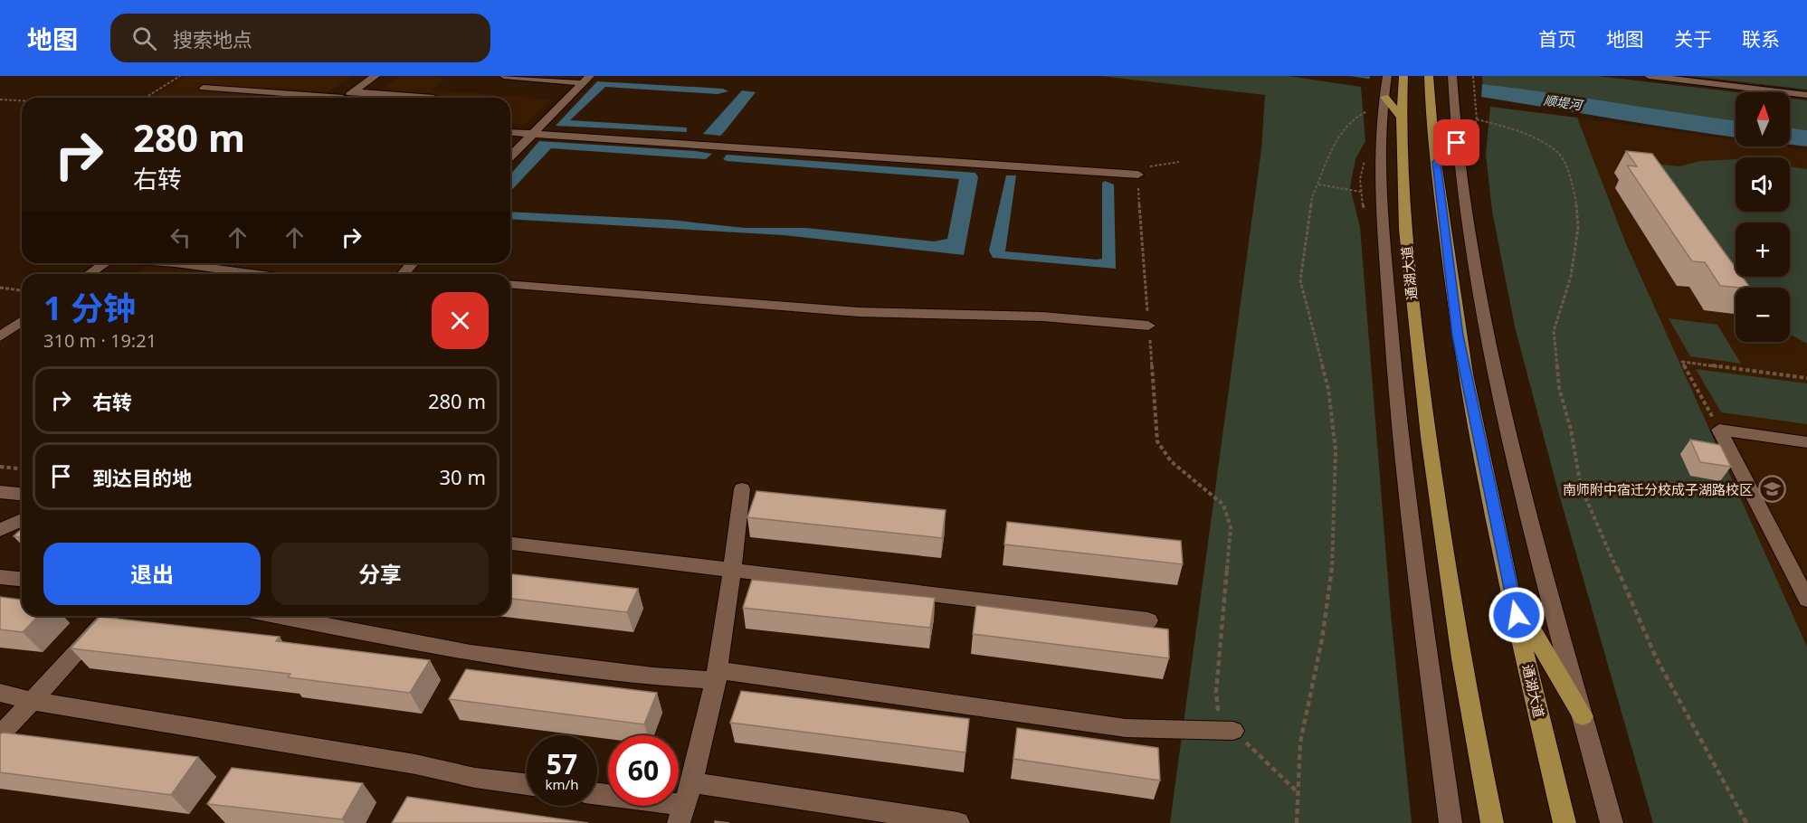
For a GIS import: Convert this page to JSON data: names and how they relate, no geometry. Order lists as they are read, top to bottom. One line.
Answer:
{"streets":{"main road":["通湖大道"]},"water":["顺堤河"],"places":{"school or university":["南师附中宿迁分校成子湖路校区"]},"north":"top","page":{"header":"地图","search":"搜索地点","nav":["首页","地图","关于","联系"],"map_buttons":["+","−"],"turn":["280 m","右转"],"heading":["1 分钟","310 m · 19:21"],"list":[{"name":"右转","value":"280 m"},{"name":"到达目的地","value":"30 m"}],"buttons":["退出","分享"],"speed":"57 km/h","limit":"60"}}
